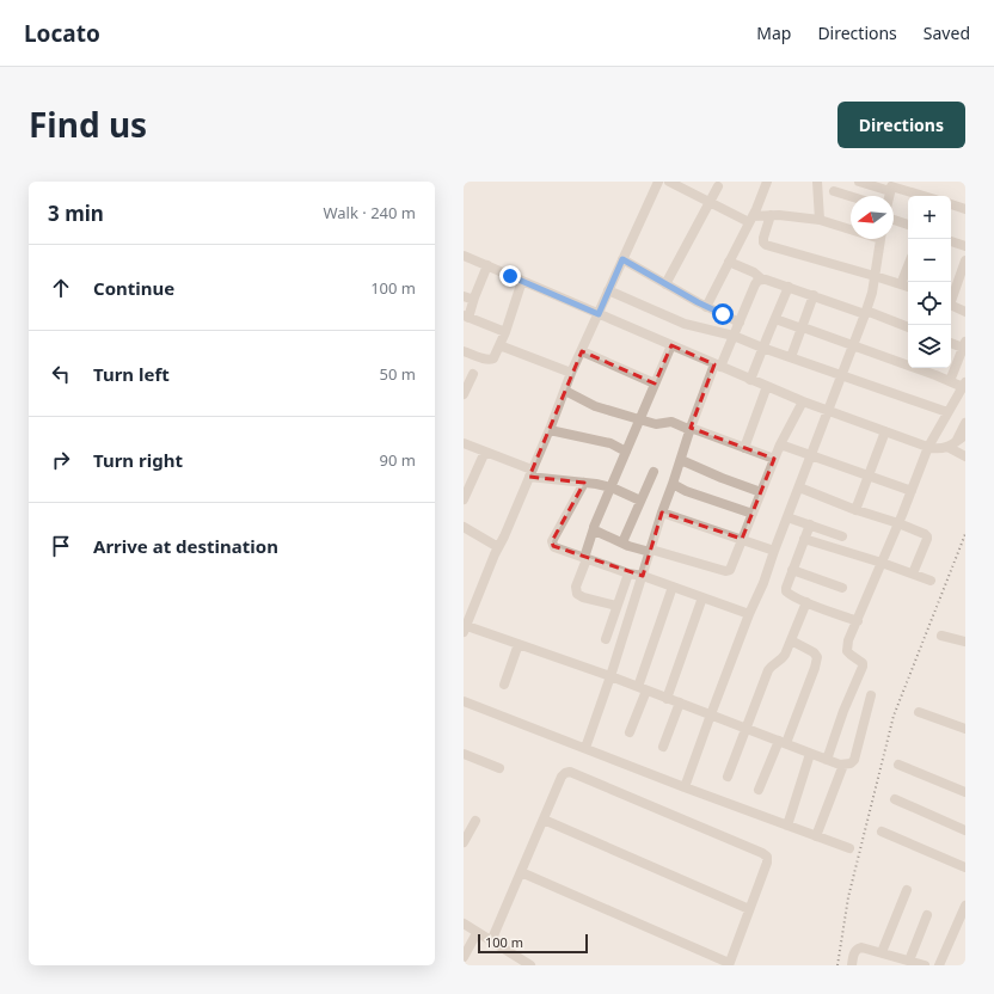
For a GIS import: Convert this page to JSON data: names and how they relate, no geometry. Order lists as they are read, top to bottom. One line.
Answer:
{"scale_bar":"100 m","north":"left","page":{"header":"Locato","nav":["Map","Directions","Saved"],"title":"Find us","buttons":"Directions","heading":["3 min","Walk · 240 m"],"map_buttons":["+","−"],"list":[["Continue","100 m"],["Turn left","50 m"],["Turn right","90 m"],"Arrive at destination"],"scale":"100 m"}}
